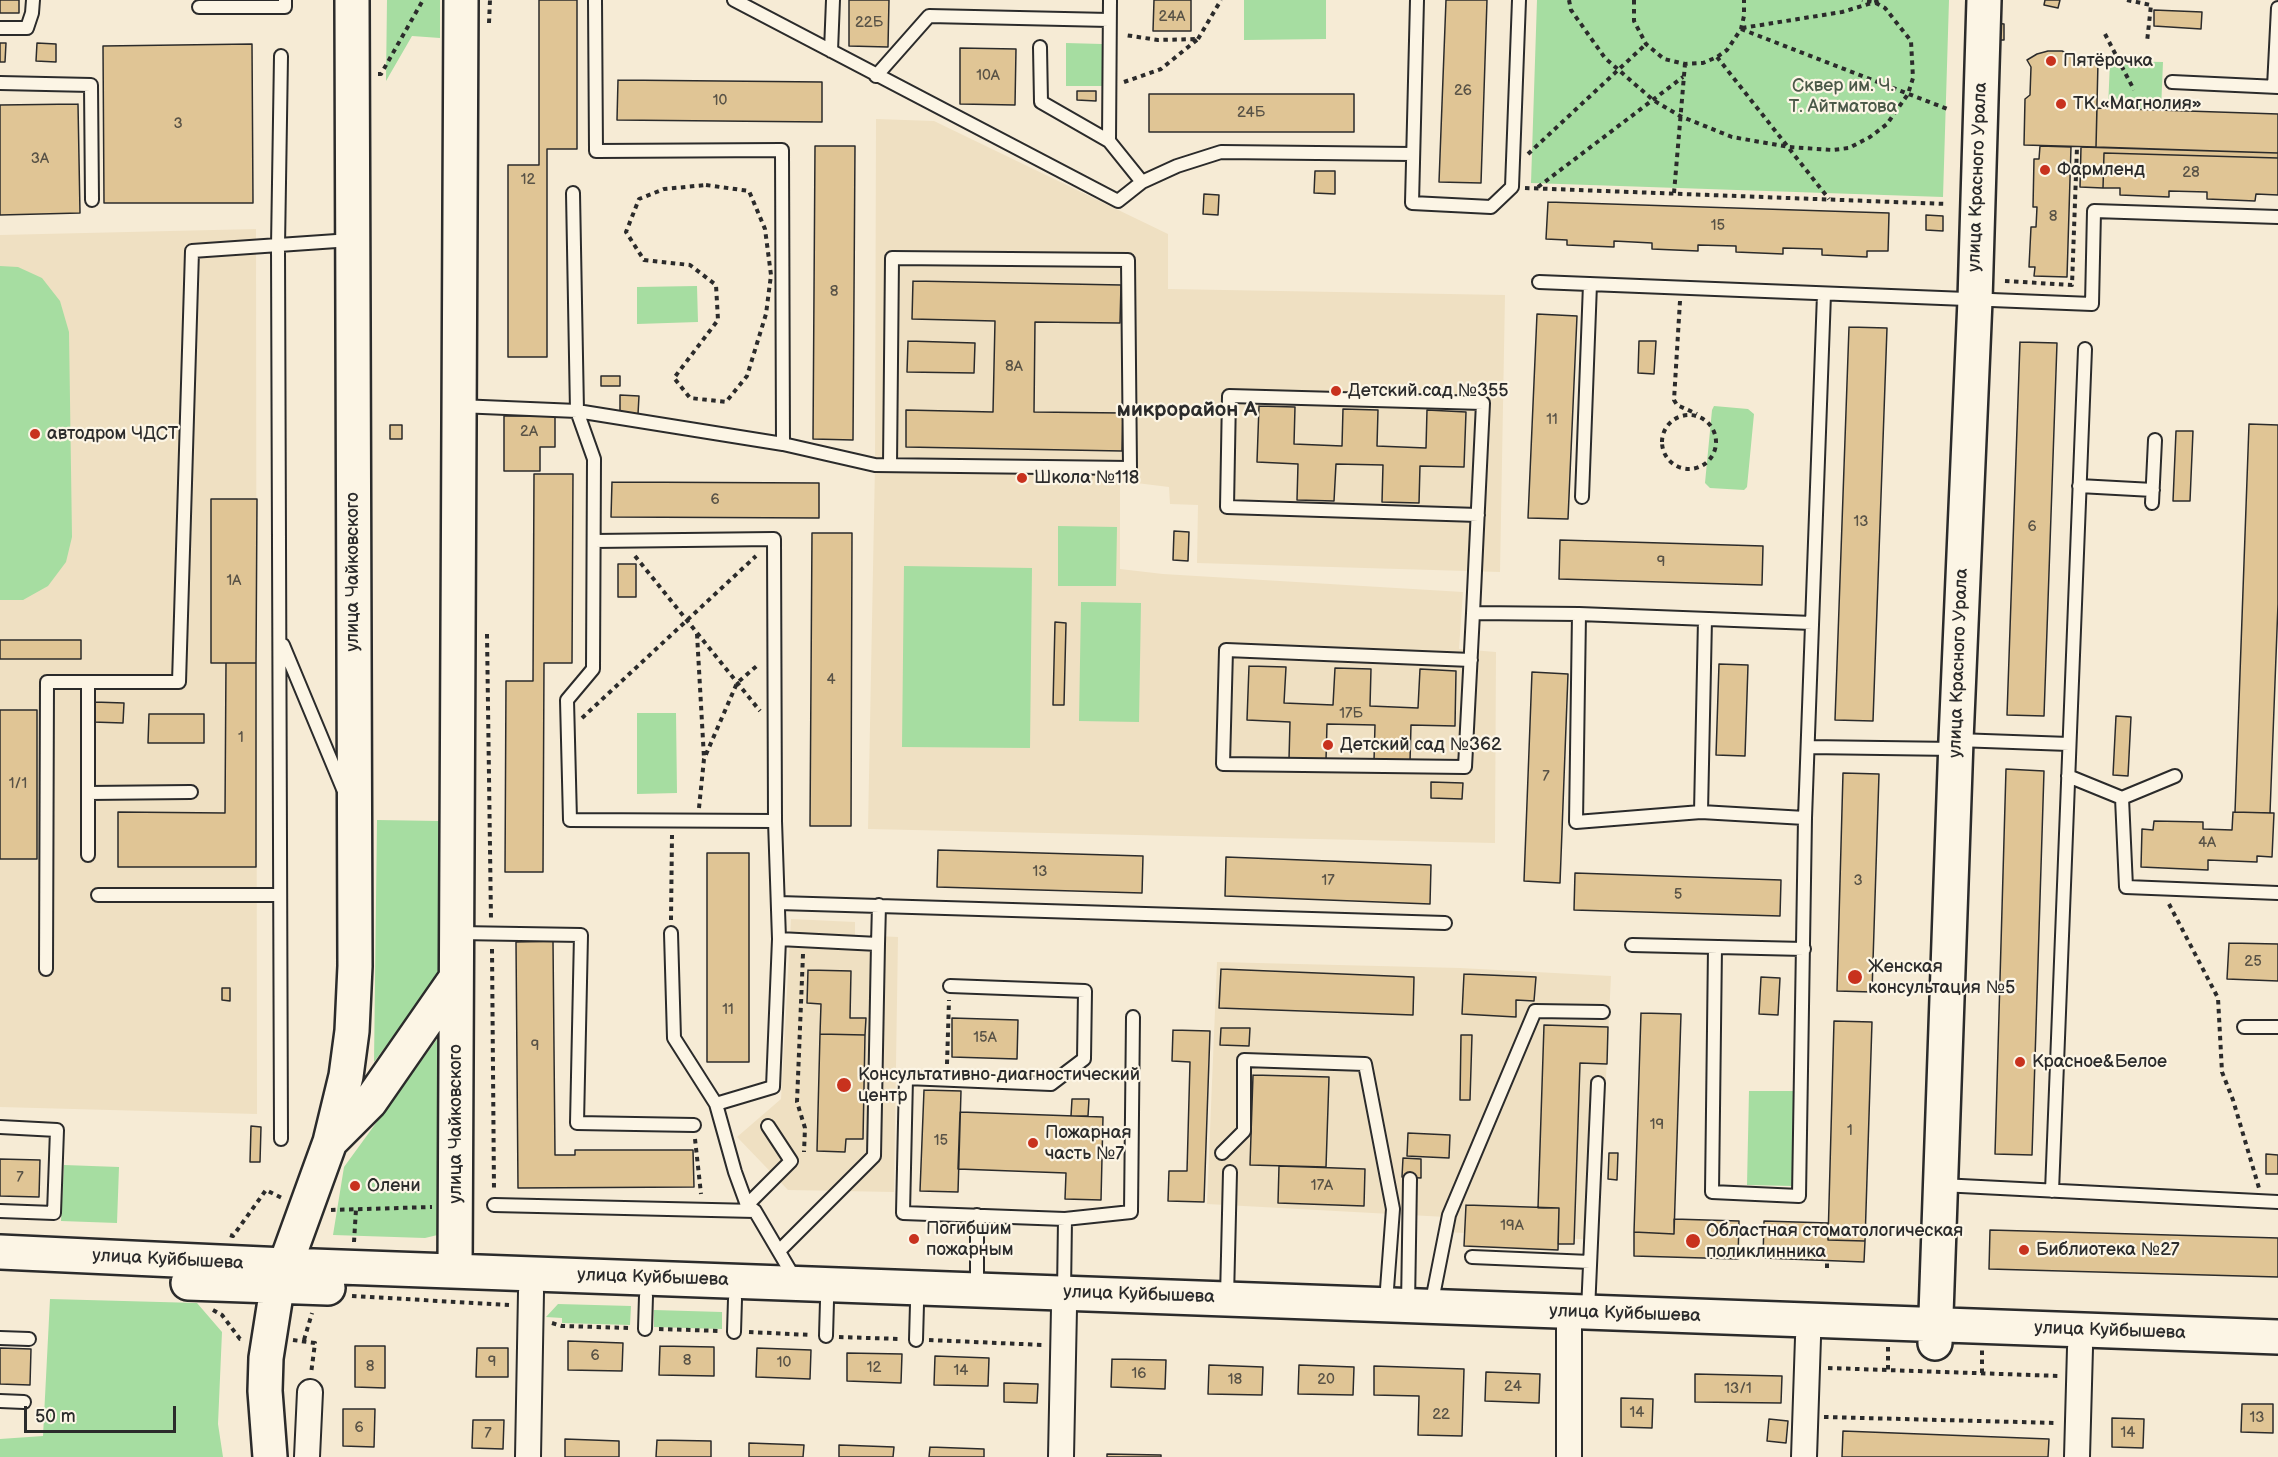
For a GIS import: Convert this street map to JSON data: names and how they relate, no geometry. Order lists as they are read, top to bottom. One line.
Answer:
{"streets":{"main road":["улица Красного Урала","улица Чайковского","улица Куйбышева"]},"crossings":[["улица Красного Урала","улица Куйбышева"],["улица Чайковского","улица Куйбышева"]],"districts":["микрорайон А"],"parks":["Сквер им. Ч. Т. Айтматова"],"places":["Пятёрочка","ТК «Магнолия»","Фармленд","Детский сад №355","автодром ЧДСТ","Школа №118","Детский сад №362","Женская консультация №5","Красное&Белое","Консультативно-диагностический центр","Пожарная часть №7","Олени","Погибшим пожарным","Областная стоматологическая поликлинника","Библиотека №27"],"house_numbers":["24А","22Б","10А","26","10","24Б","3","3А","28","12","8","15","8","8А","11","2А","6","13","6","9","1А","4","17Б","1","7","1/1","4А","13","17","3","5","25","11","15А","9","19","1","15","7","17А","19А","6","8","9","10","8","12","14","16","18","20","24","13/1","14","22","13","6","14","7"],"scale_bar":"50 m"}
